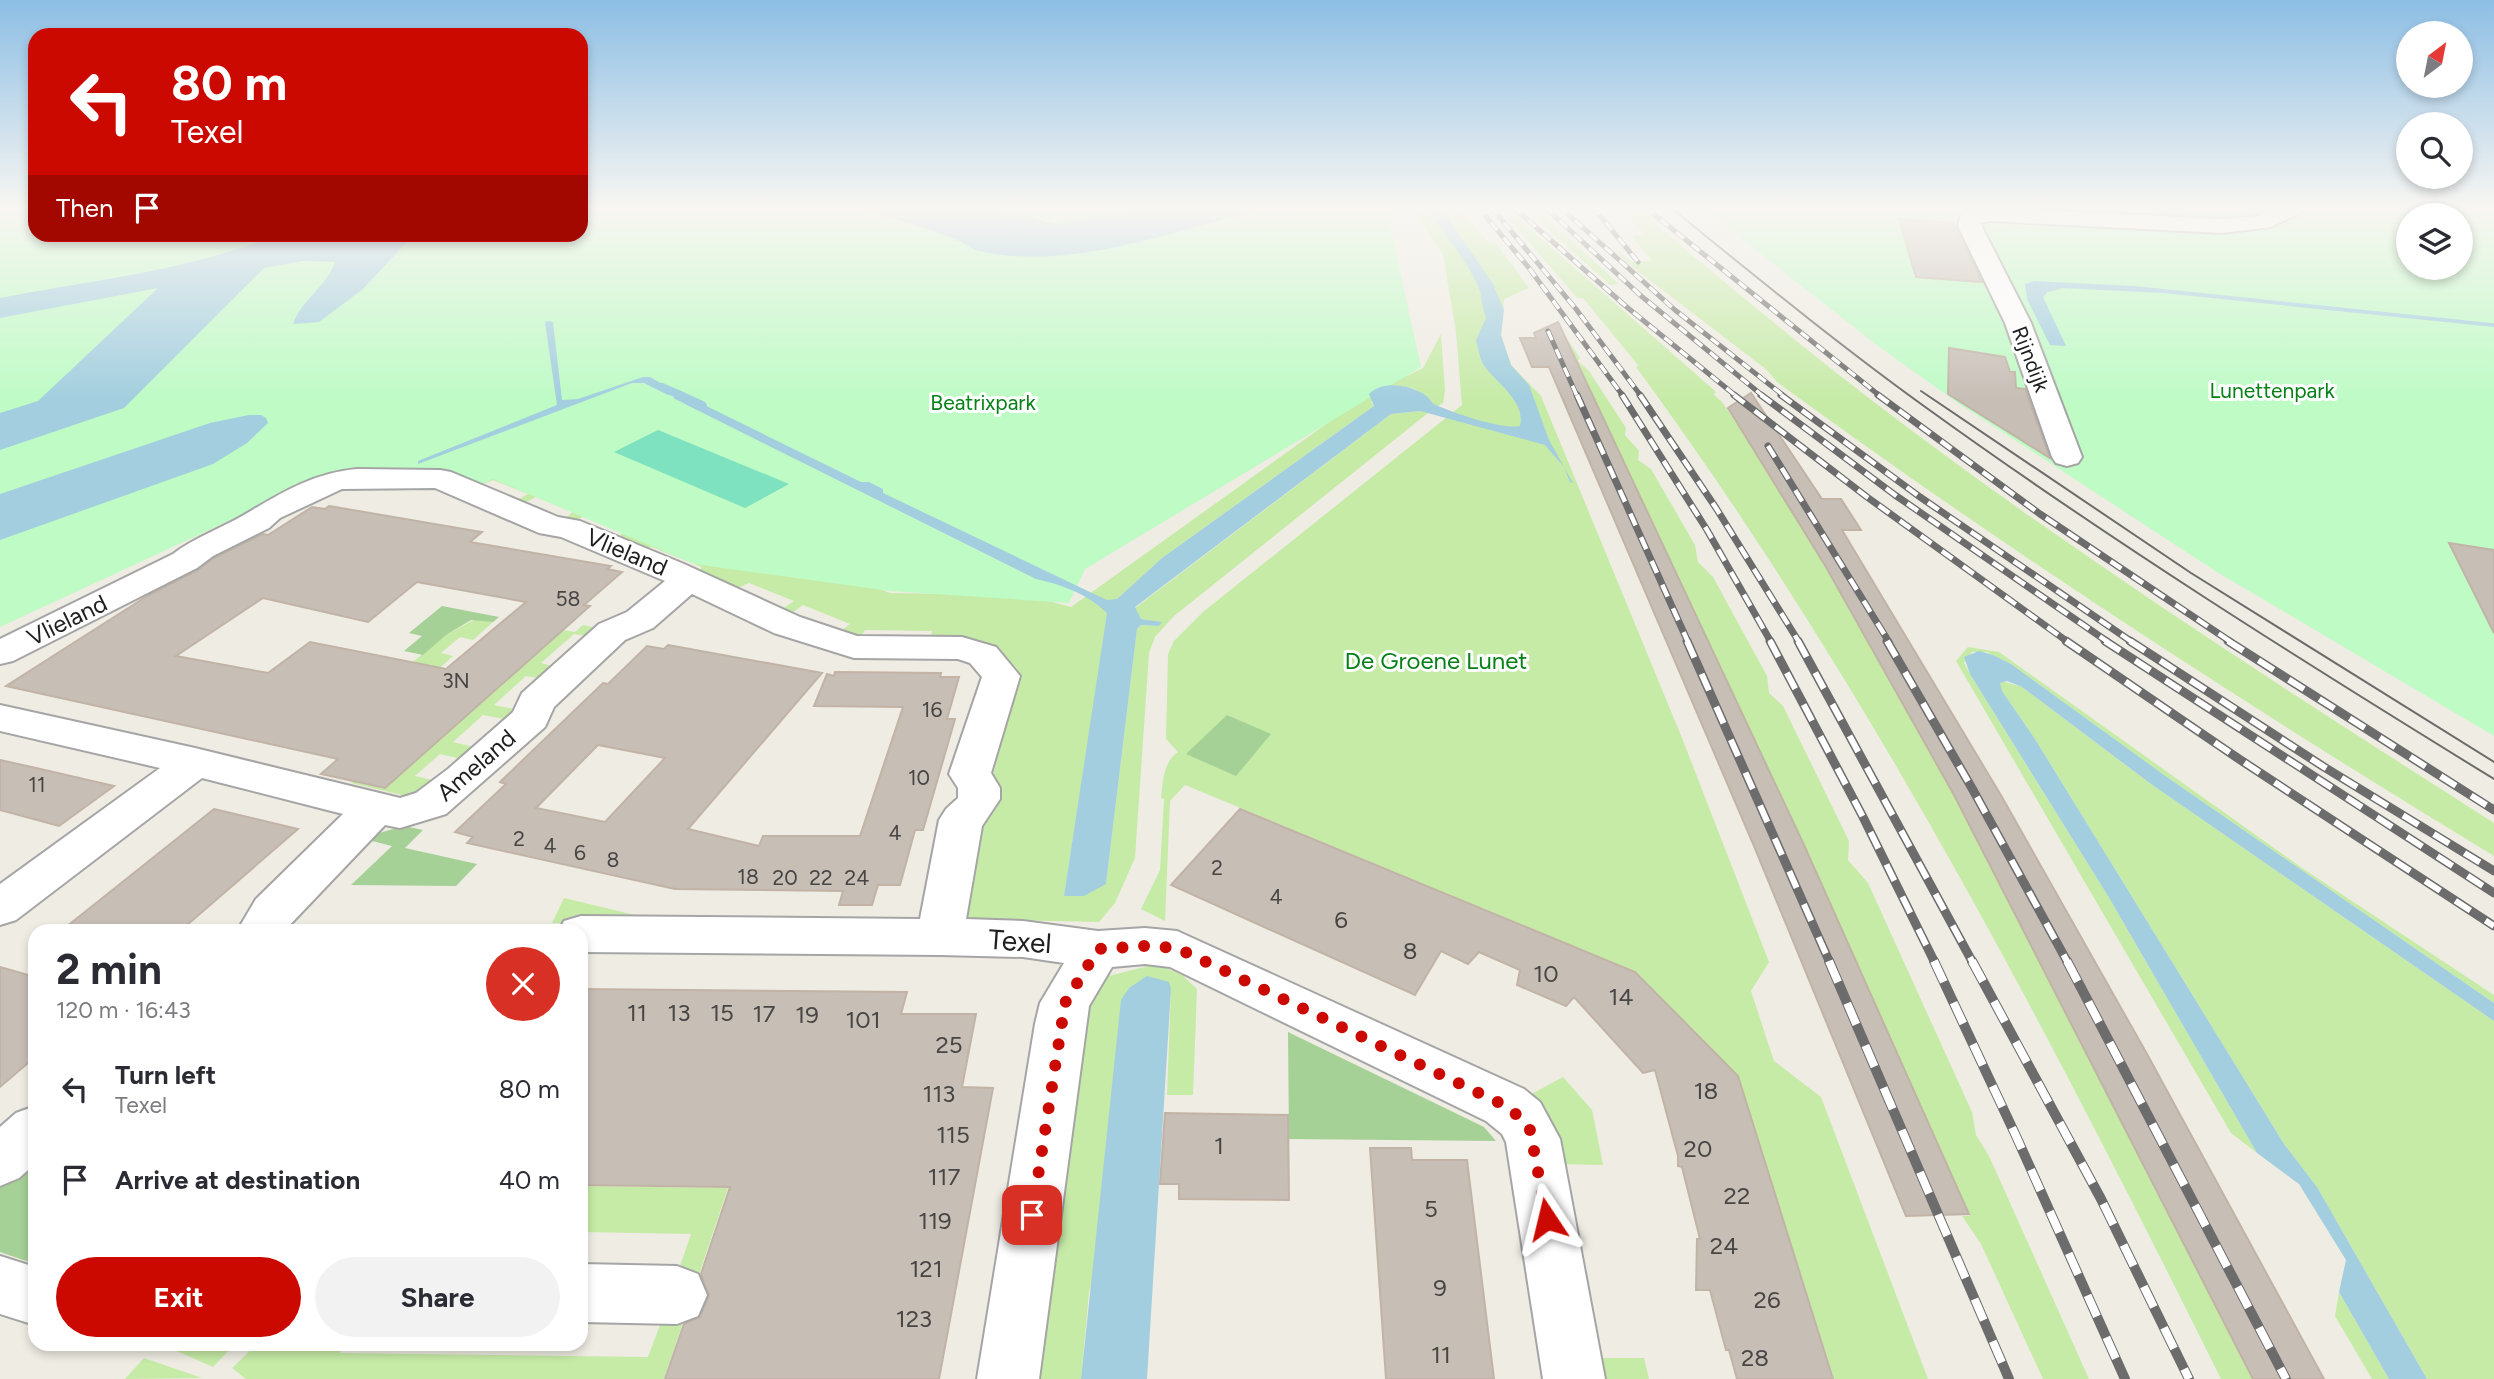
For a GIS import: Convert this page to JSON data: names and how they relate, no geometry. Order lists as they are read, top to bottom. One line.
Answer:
{"streets":{"street":["Rijndijk","Vlieland","Ameland","Texel"]},"crossings":[["Vlieland","Ameland"],["Vlieland","Texel"]],"parks":["Lunettenpark","Beatrixpark","De Groene Lunet"],"house_numbers":["58","3N","16","10","11","4","2","4","6","8","2","18","20","22","24","4","6","8","10","14","11","13","15","17","19","101","25","18","113","115","1","20","117","22","5","119","24","121","9","26","123","11","28"],"north":"top right","page":{"turn":["80 m","Texel"],"then":"Then","heading":["2 min","120 m · 16:43"],"list":[{"name":"Turn left","note":"Texel","value":"80 m"},{"name":"Arrive at destination","value":"40 m"}],"buttons":["Exit","Share"]}}
